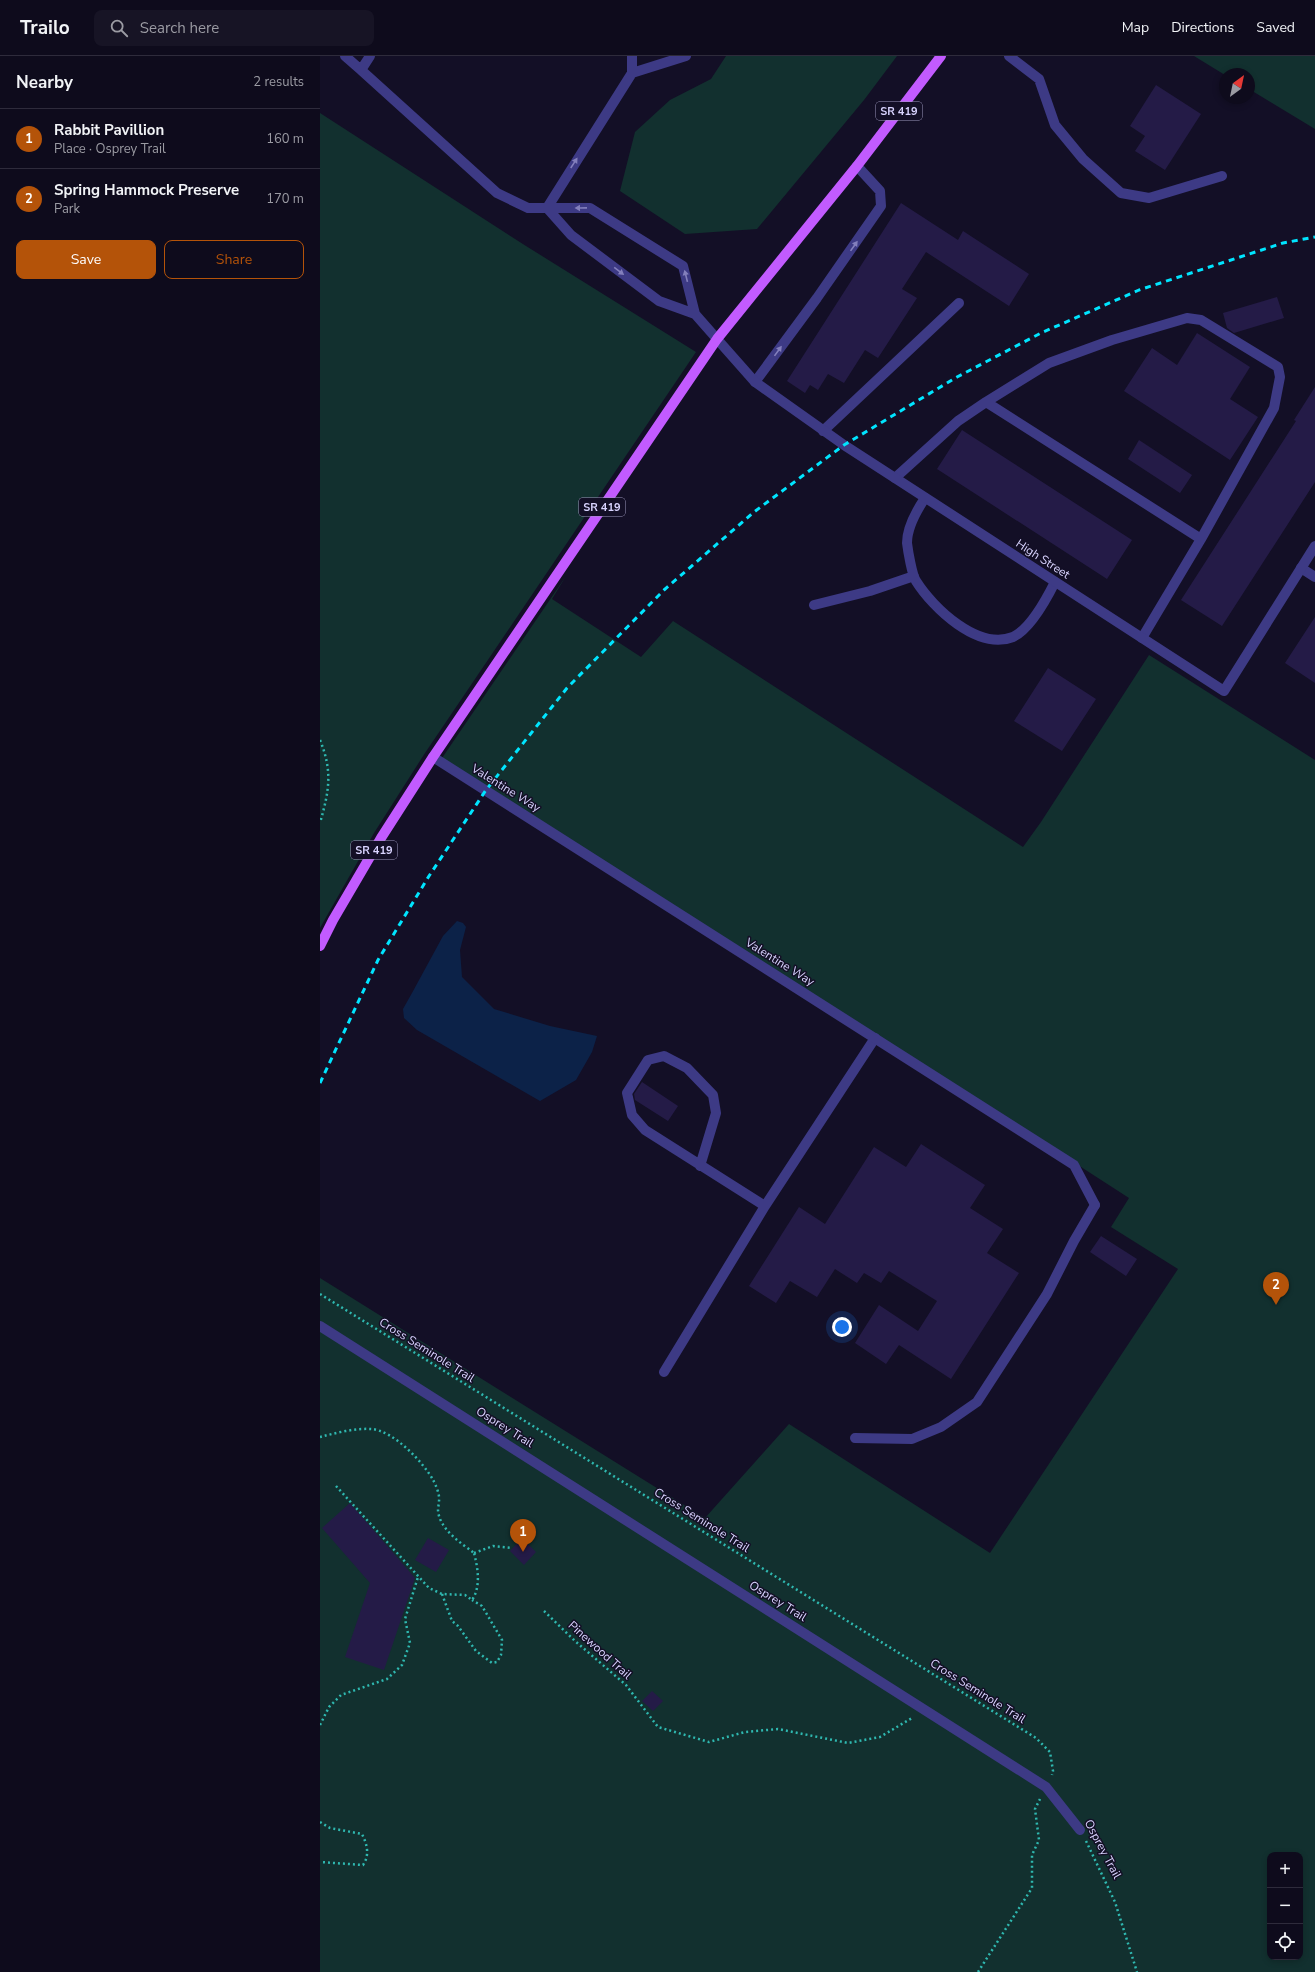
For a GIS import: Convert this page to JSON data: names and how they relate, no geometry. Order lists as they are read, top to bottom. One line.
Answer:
{"streets":{"main road":["SR 419"],"street":["High Street","Valentine Way","Osprey Trail"],"path":["Cross Seminole Trail","Pinewood Trail"]},"crossings":[["SR 419","High Street"],["SR 419","Valentine Way"],["Osprey Trail","Pinewood Trail"]],"north":"top right","page":{"header":"Trailo","search":"Search here","nav":["Map","Directions","Saved"],"heading":["Nearby","2 results"],"list":[{"mark":"1","name":"Rabbit Pavillion","note":"Place · Osprey Trail","value":"160 m"},{"mark":"2","name":"Spring Hammock Preserve","note":"Park","value":"170 m"}],"buttons":["Save","Share"],"pins":["2","1"],"map_buttons":["+","−"]}}
